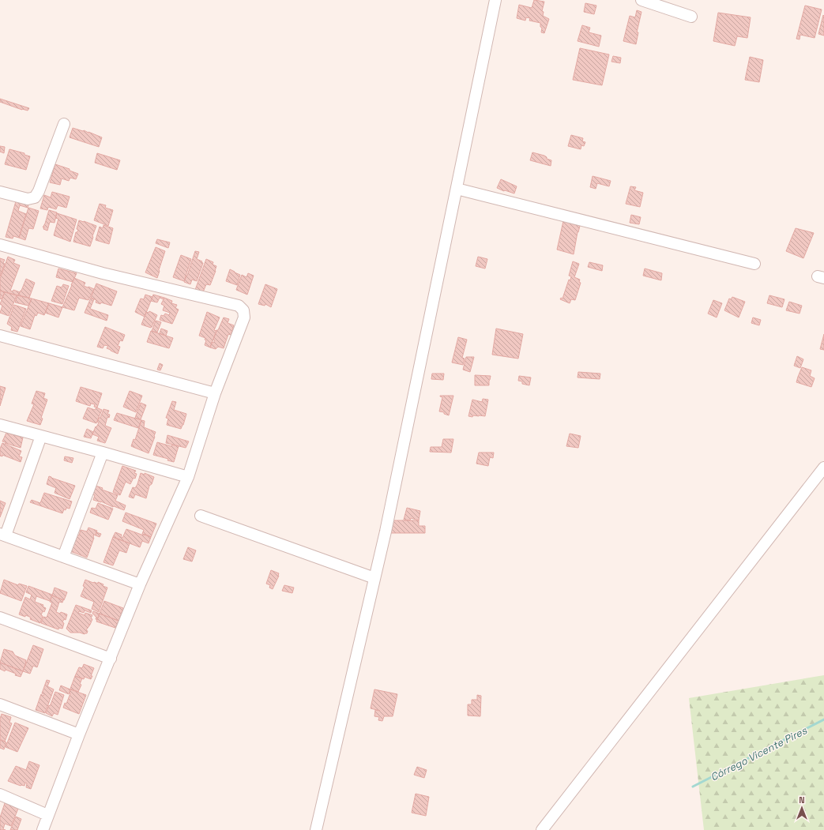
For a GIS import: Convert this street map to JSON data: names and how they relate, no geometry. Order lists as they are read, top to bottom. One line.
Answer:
{"water":["Córrego Vicente Pires"],"north":"top"}
